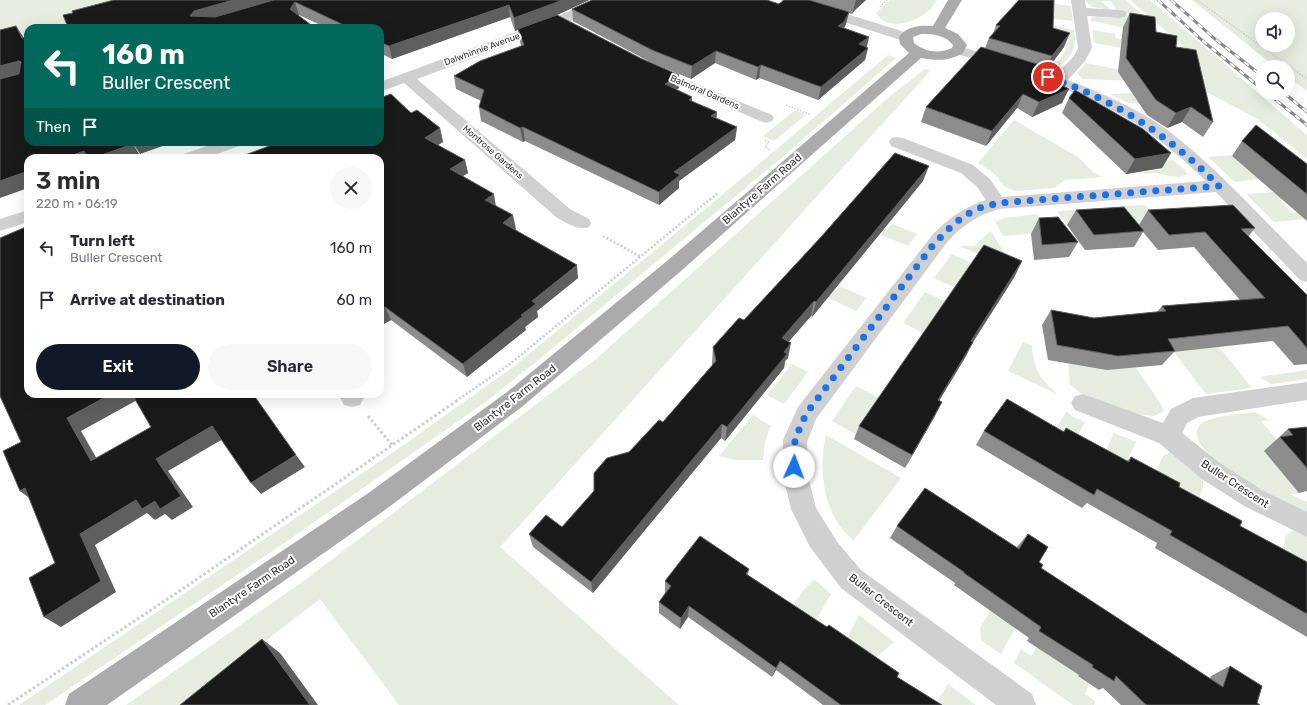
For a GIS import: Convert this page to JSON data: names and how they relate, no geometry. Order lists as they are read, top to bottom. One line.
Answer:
{"streets":{"main road":["Blantyre Farm Road"],"street":["Dalwhinnie Avenue","Balmoral Gardens","Montrose Gardens","Buller Crescent"]},"crossings":[["Dalwhinnie Avenue","Montrose Gardens"]],"page":{"turn":["160 m","Buller Crescent"],"then":"Then","heading":["3 min","220 m · 06:19"],"list":[{"name":"Turn left","note":"Buller Crescent","value":"160 m"},{"name":"Arrive at destination","value":"60 m"}],"buttons":["Exit","Share"]}}
